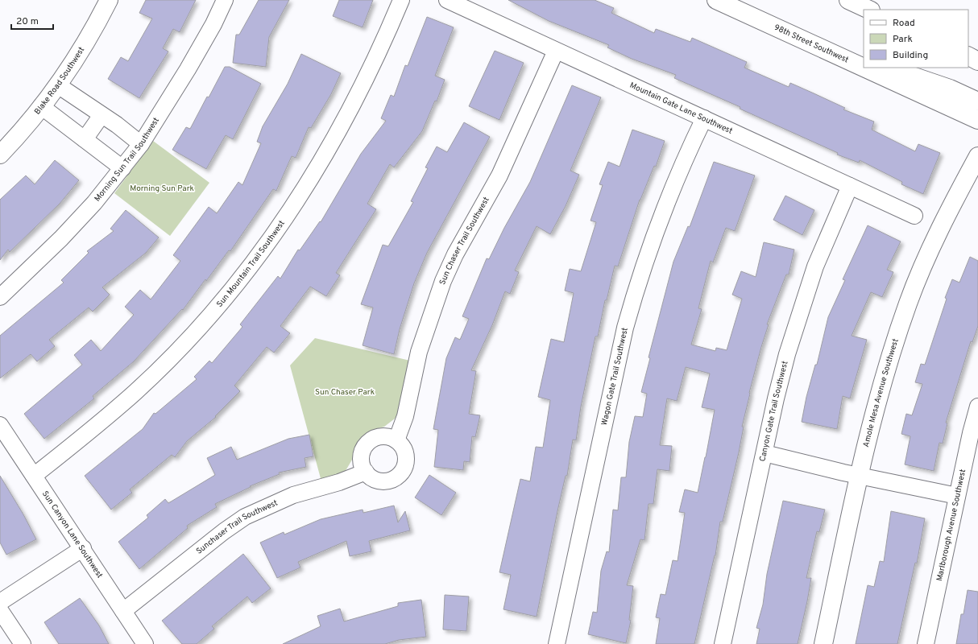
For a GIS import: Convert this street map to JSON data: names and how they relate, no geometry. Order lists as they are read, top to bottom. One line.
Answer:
{"streets":{"street":["98th Street Southwest","Blake Road Southwest","Mountain Gate Lane Southwest","Morning Sun Trail Southwest","Sun Chaser Trail Southwest","Sun Mountain Trail Southwest","Wagon Gate Trail Southwest","Amole Mesa Avenue Southwest","Canyon Gate Trail Southwest","Marlborough Avenue Southwest","Sunchaser Trail Southwest","Sun Canyon Lane Southwest"]},"crossings":[["Mountain Gate Lane Southwest","Sun Chaser Trail Southwest"],["Mountain Gate Lane Southwest","Wagon Gate Trail Southwest"],["Mountain Gate Lane Southwest","Canyon Gate Trail Southwest"],["Sun Chaser Trail Southwest","Sunchaser Trail Southwest"],["Sun Mountain Trail Southwest","Sun Canyon Lane Southwest"],["Sunchaser Trail Southwest","Sun Canyon Lane Southwest"]],"parks":["Morning Sun Park","Sun Chaser Park"],"legend":["Road","Park","Building"],"scale_bar":"20 m"}
